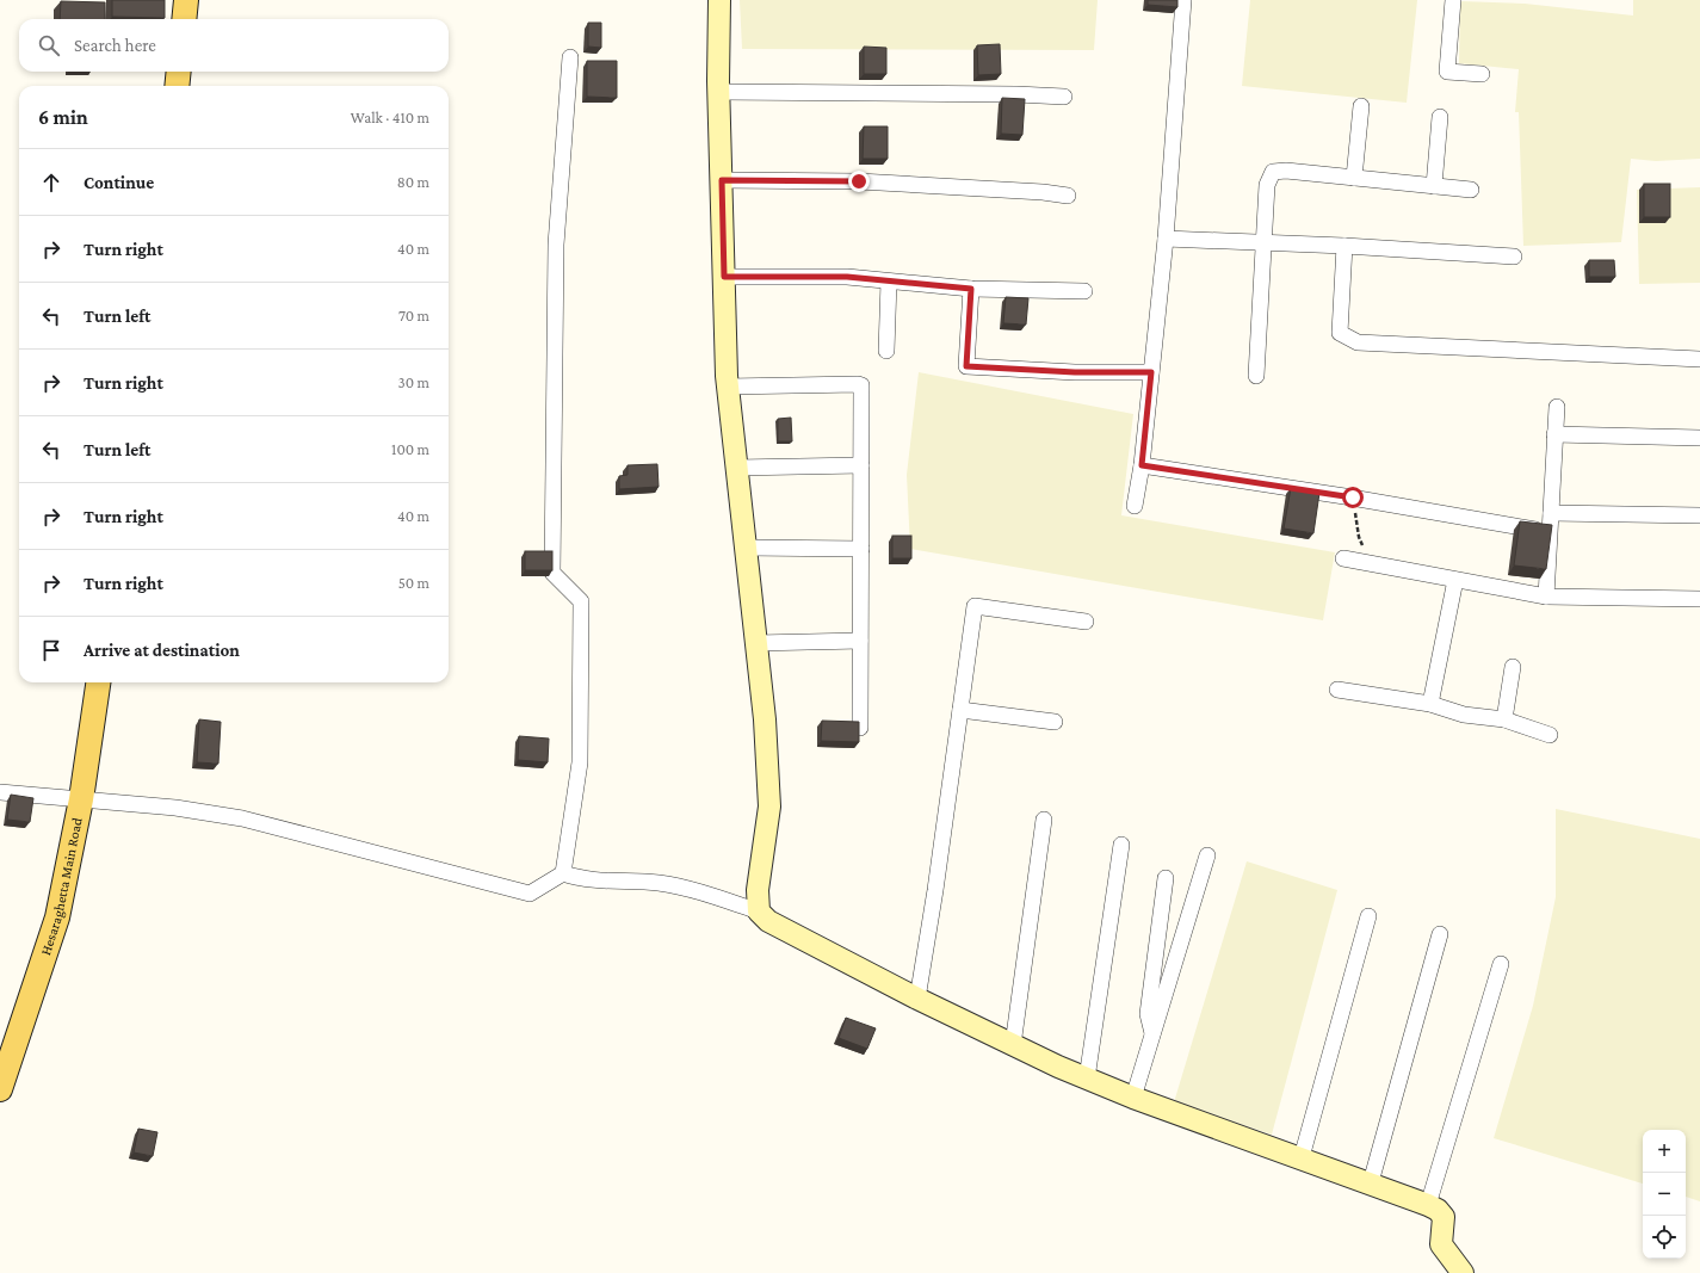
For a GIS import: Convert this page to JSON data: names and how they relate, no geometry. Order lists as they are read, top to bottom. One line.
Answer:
{"streets":{"main road":["Hesaraghetta Main Road"]},"page":{"search":"Search here","heading":["6 min","Walk · 410 m"],"list":[["Continue","80 m"],["Turn right","40 m"],["Turn left","70 m"],["Turn right","30 m"],["Turn left","100 m"],["Turn right","40 m"],["Turn right","50 m"],"Arrive at destination"],"map_buttons":["+","−"]}}
